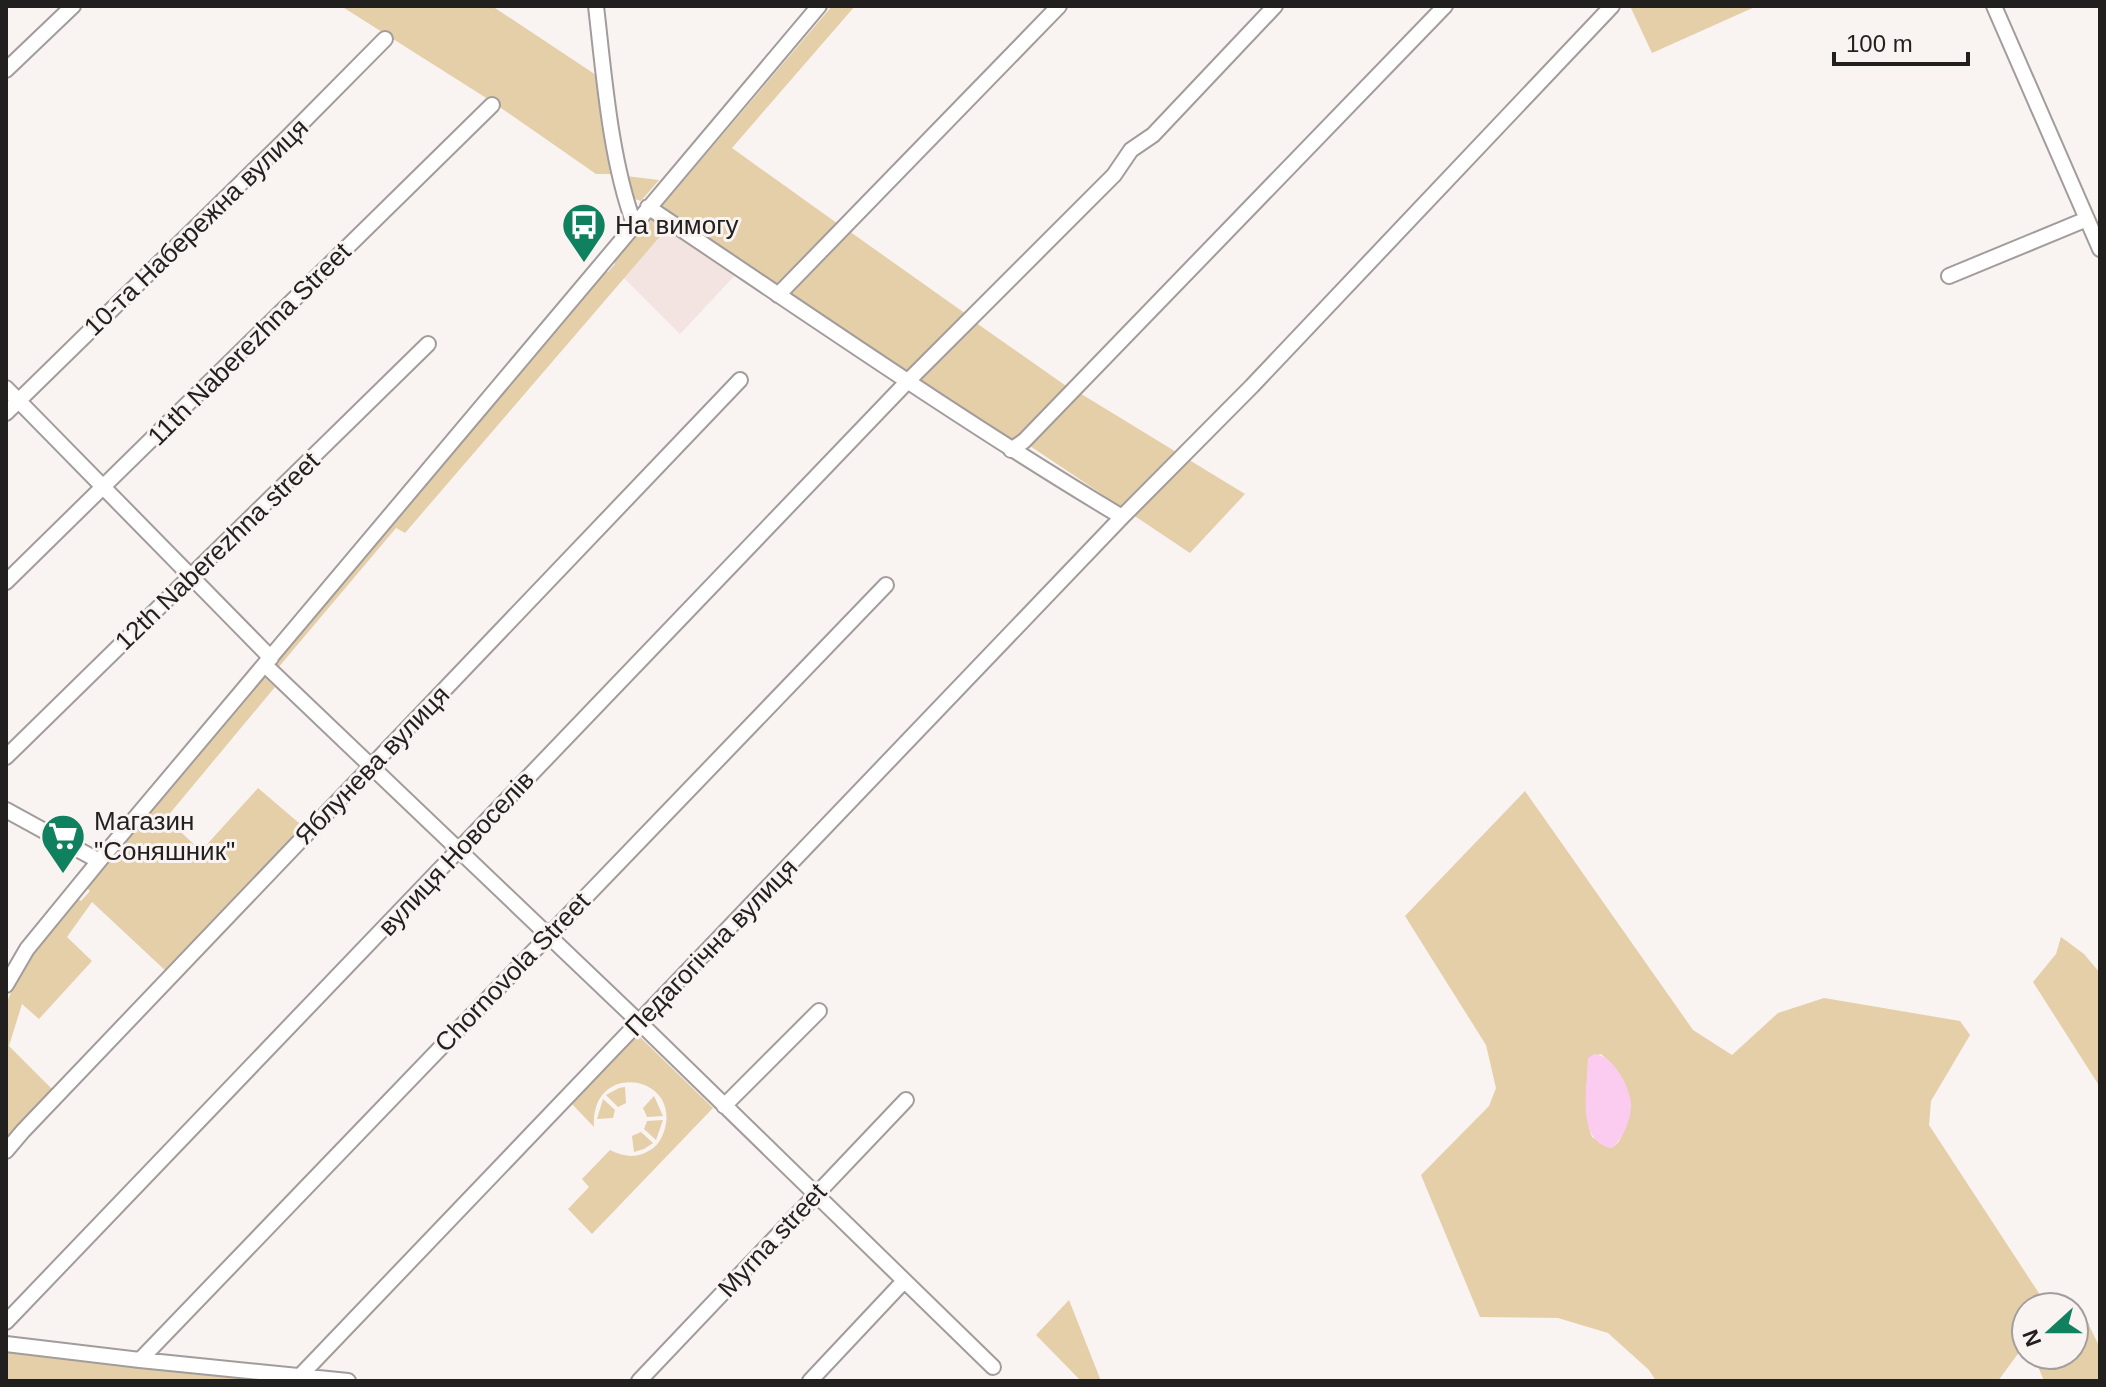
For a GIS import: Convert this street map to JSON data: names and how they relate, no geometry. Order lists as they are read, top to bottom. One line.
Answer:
{"streets":{"street":["10-та Набережна вулиця","11th Naberezhna Street","12th Naberezhna street","Яблунева вулиця","вулиця Новоселів","Педагогічна вулиця","Chornovola Street","Myrna street"]},"places":{"bus stop":["На вимогу"],"supermarket":["Магазин \"Соняшник\""]},"scale_bar":"100 m","north":"left"}
